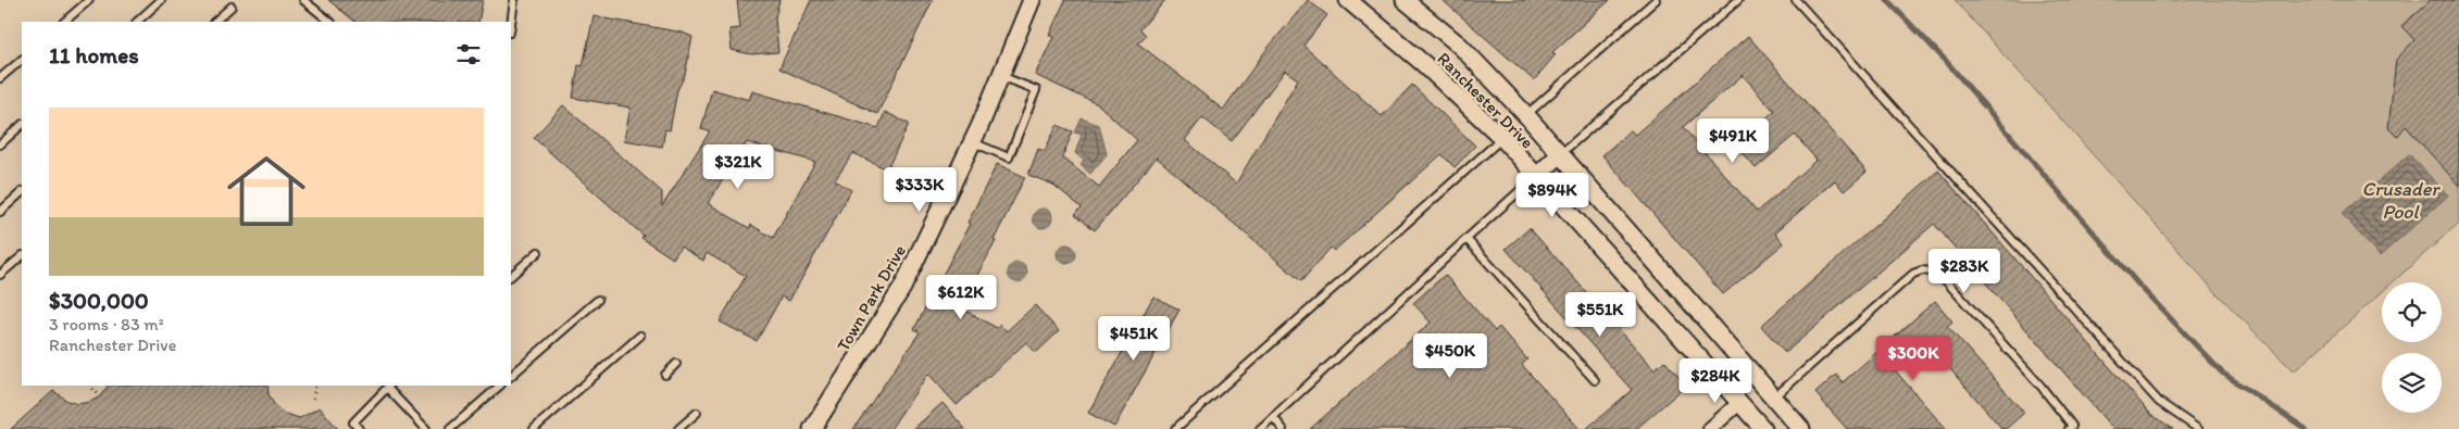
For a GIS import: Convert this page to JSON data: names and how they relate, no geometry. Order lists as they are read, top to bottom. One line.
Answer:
{"streets":{"street":["Ranchester Drive","Town Park Drive"]},"water":["Crusader Pool"],"page":{"heading":"11 homes","list":[{"name":"$300,000","note":"3 rooms · 83 m² · Ranchester Drive"}],"price":["$491K","$321K","$333K","$894K","$283K","$612K","$551K","$451K","$450K","$300K","$284K"]}}
